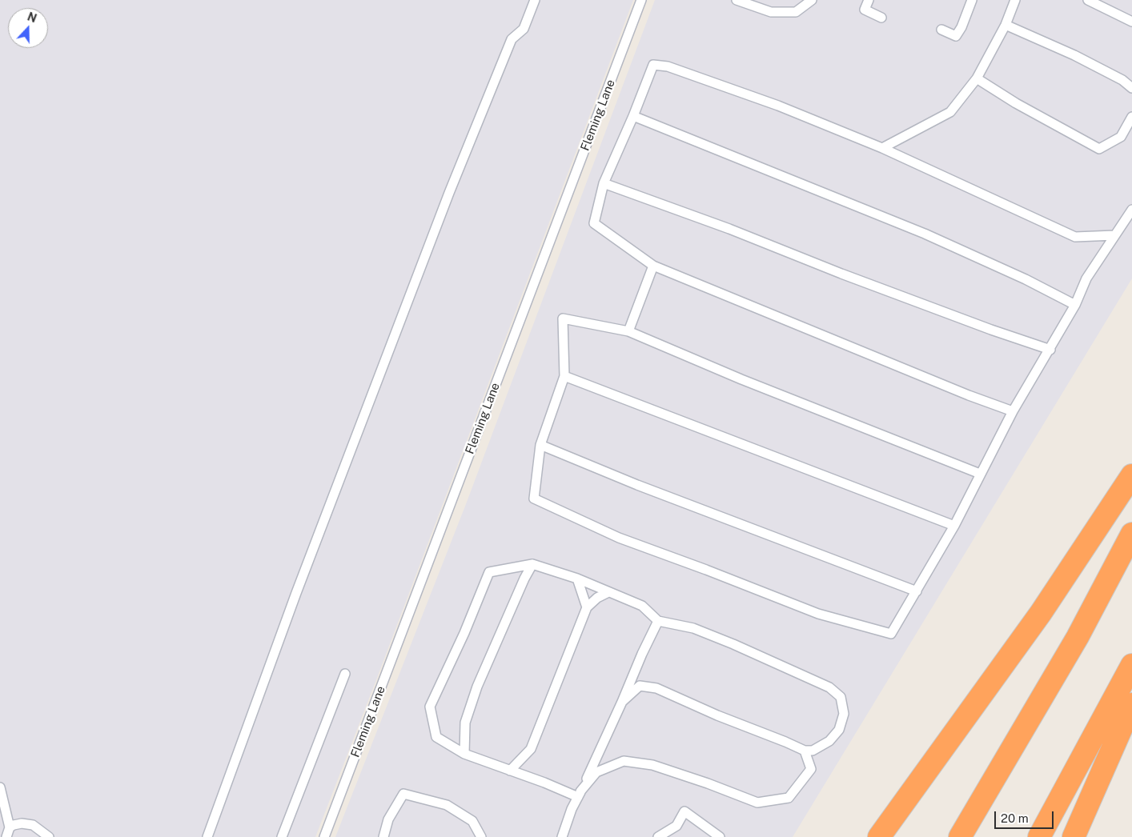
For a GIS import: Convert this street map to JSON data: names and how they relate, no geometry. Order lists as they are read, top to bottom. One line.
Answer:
{"streets":{"lane":["Fleming Lane"]},"scale_bar":"20 m","north":"top"}
